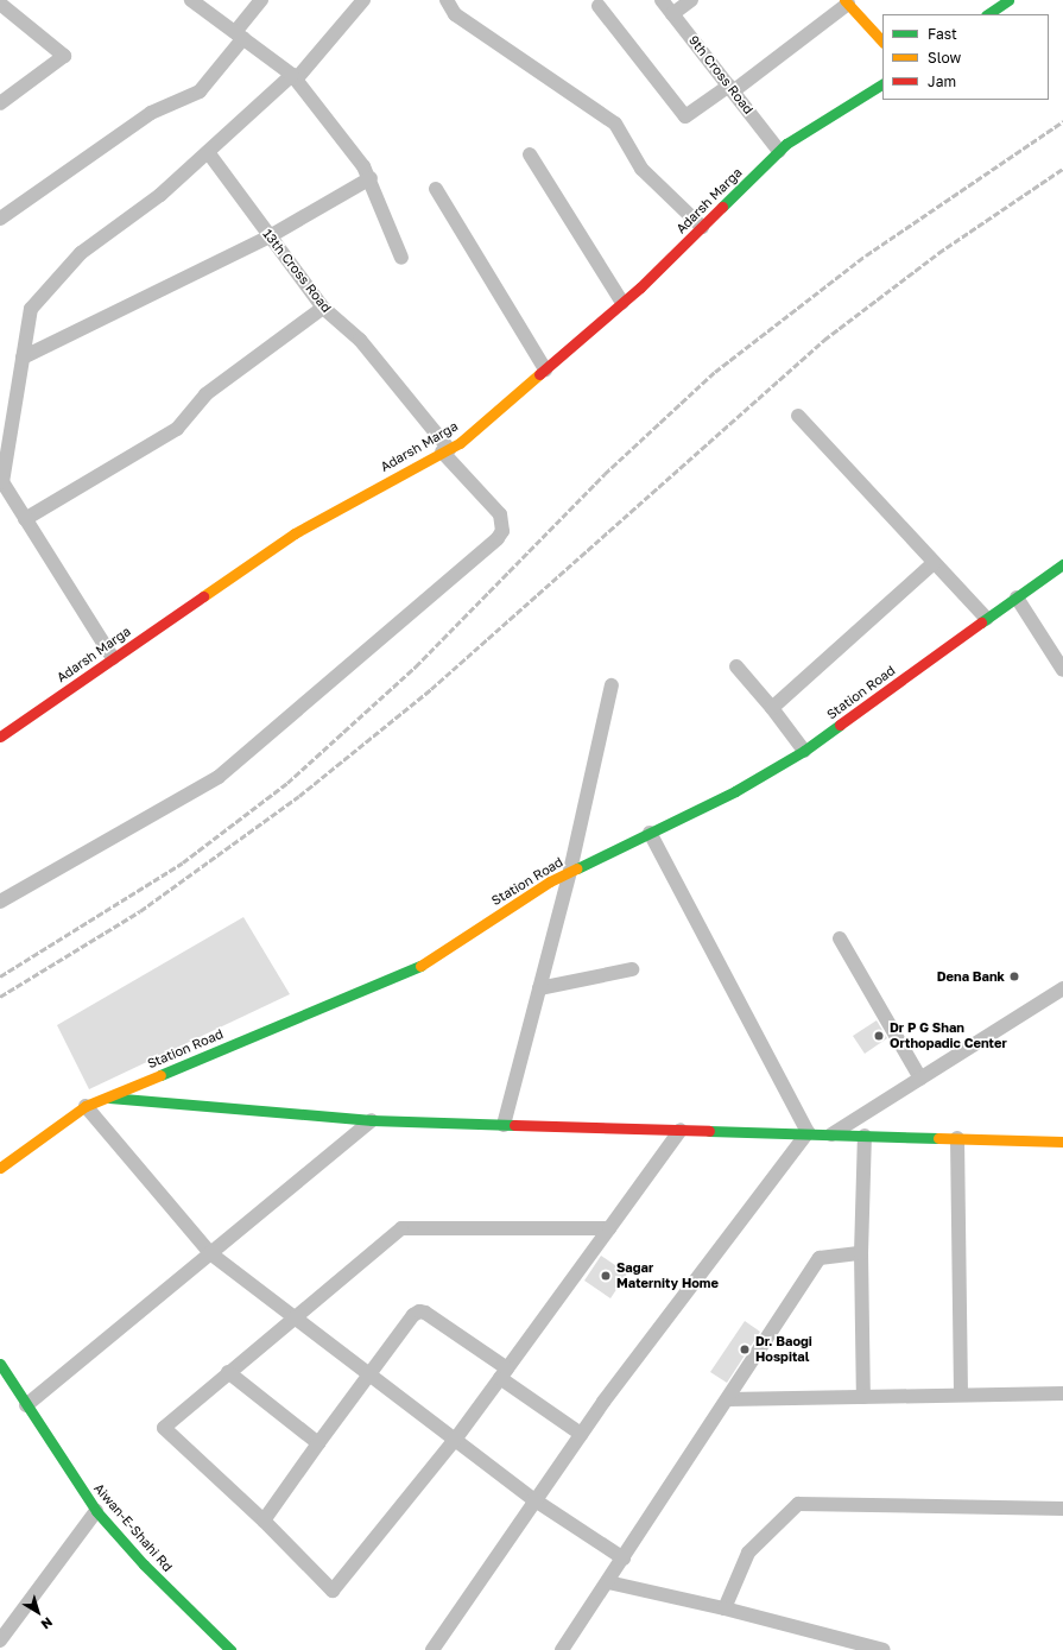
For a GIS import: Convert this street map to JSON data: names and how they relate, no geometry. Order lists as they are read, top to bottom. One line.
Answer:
{"streets":{"main road":["Adarsh Marga","Station Road","Aiwan-E-Shahi Rd"],"street":["9th Cross Road","13th Cross Road"]},"crossings":[["9th Cross Road","Adarsh Marga"],["Adarsh Marga","13th Cross Road"]],"places":["Dena Bank","Dr P G Shan Orthopadic Center","Sagar Maternity Home","Dr. Baogi Hospital"],"legend":["Fast","Slow","Jam"],"north":"bottom right"}
